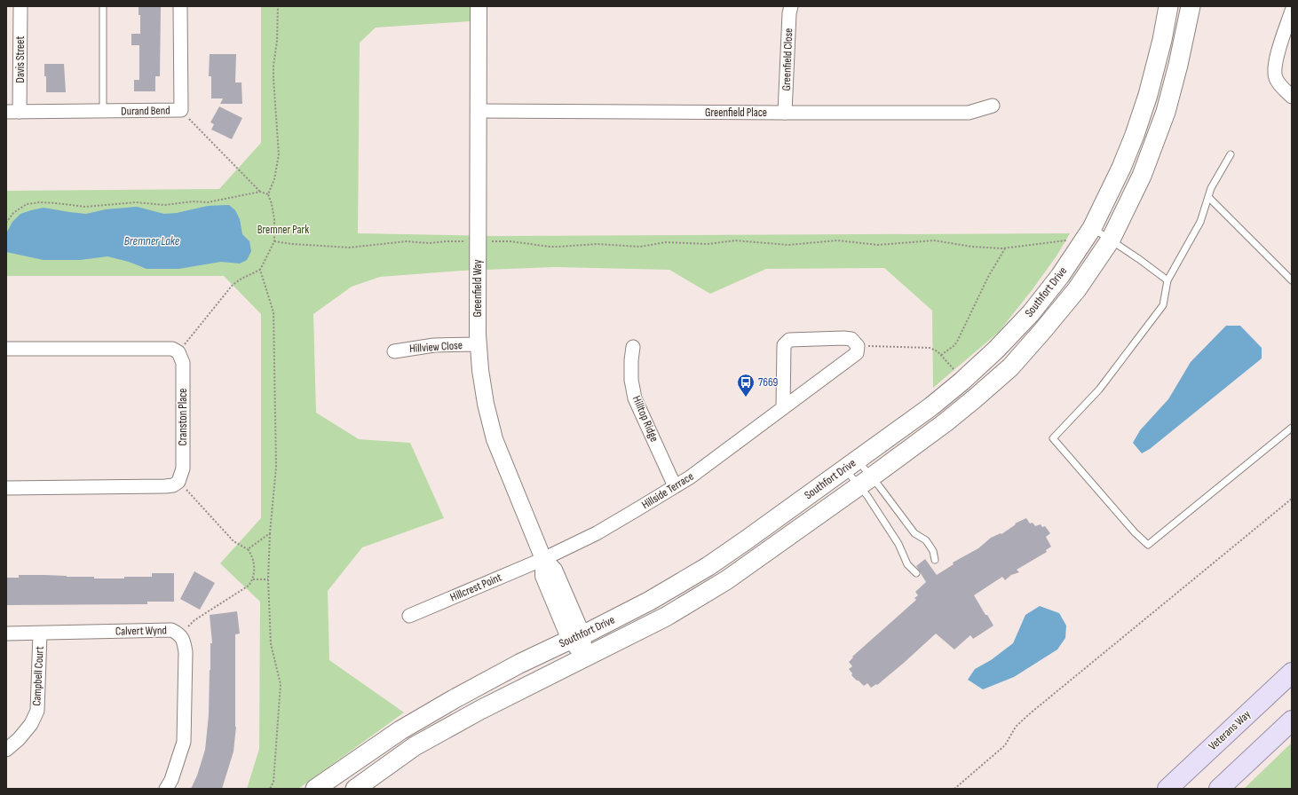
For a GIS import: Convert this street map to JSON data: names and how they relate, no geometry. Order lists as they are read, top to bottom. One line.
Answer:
{"streets":{"main road":["Southfort Drive","Veterans Way"],"street":["Davis Street","Greenfield Close","Durand Bend","Greenfield Place","Greenfield Way","Hillview Close","Cranston Place","Hilltop Ridge","Hillside Terrace","Hillcrest Point","Calvert Wynd","Campbell Court"]},"crossings":[["Davis Street","Durand Bend"],["Greenfield Close","Greenfield Place"],["Greenfield Place","Greenfield Way"],["Greenfield Way","Southfort Drive"],["Greenfield Way","Hillview Close"],["Greenfield Way","Hillside Terrace"],["Greenfield Way","Hillcrest Point"],["Hilltop Ridge","Hillside Terrace"],["Hillside Terrace","Hillcrest Point"],["Calvert Wynd","Campbell Court"]],"water":["Bremner Lake"],"parks":["Bremner Park"],"places":{"bus stop":["7669"]}}
